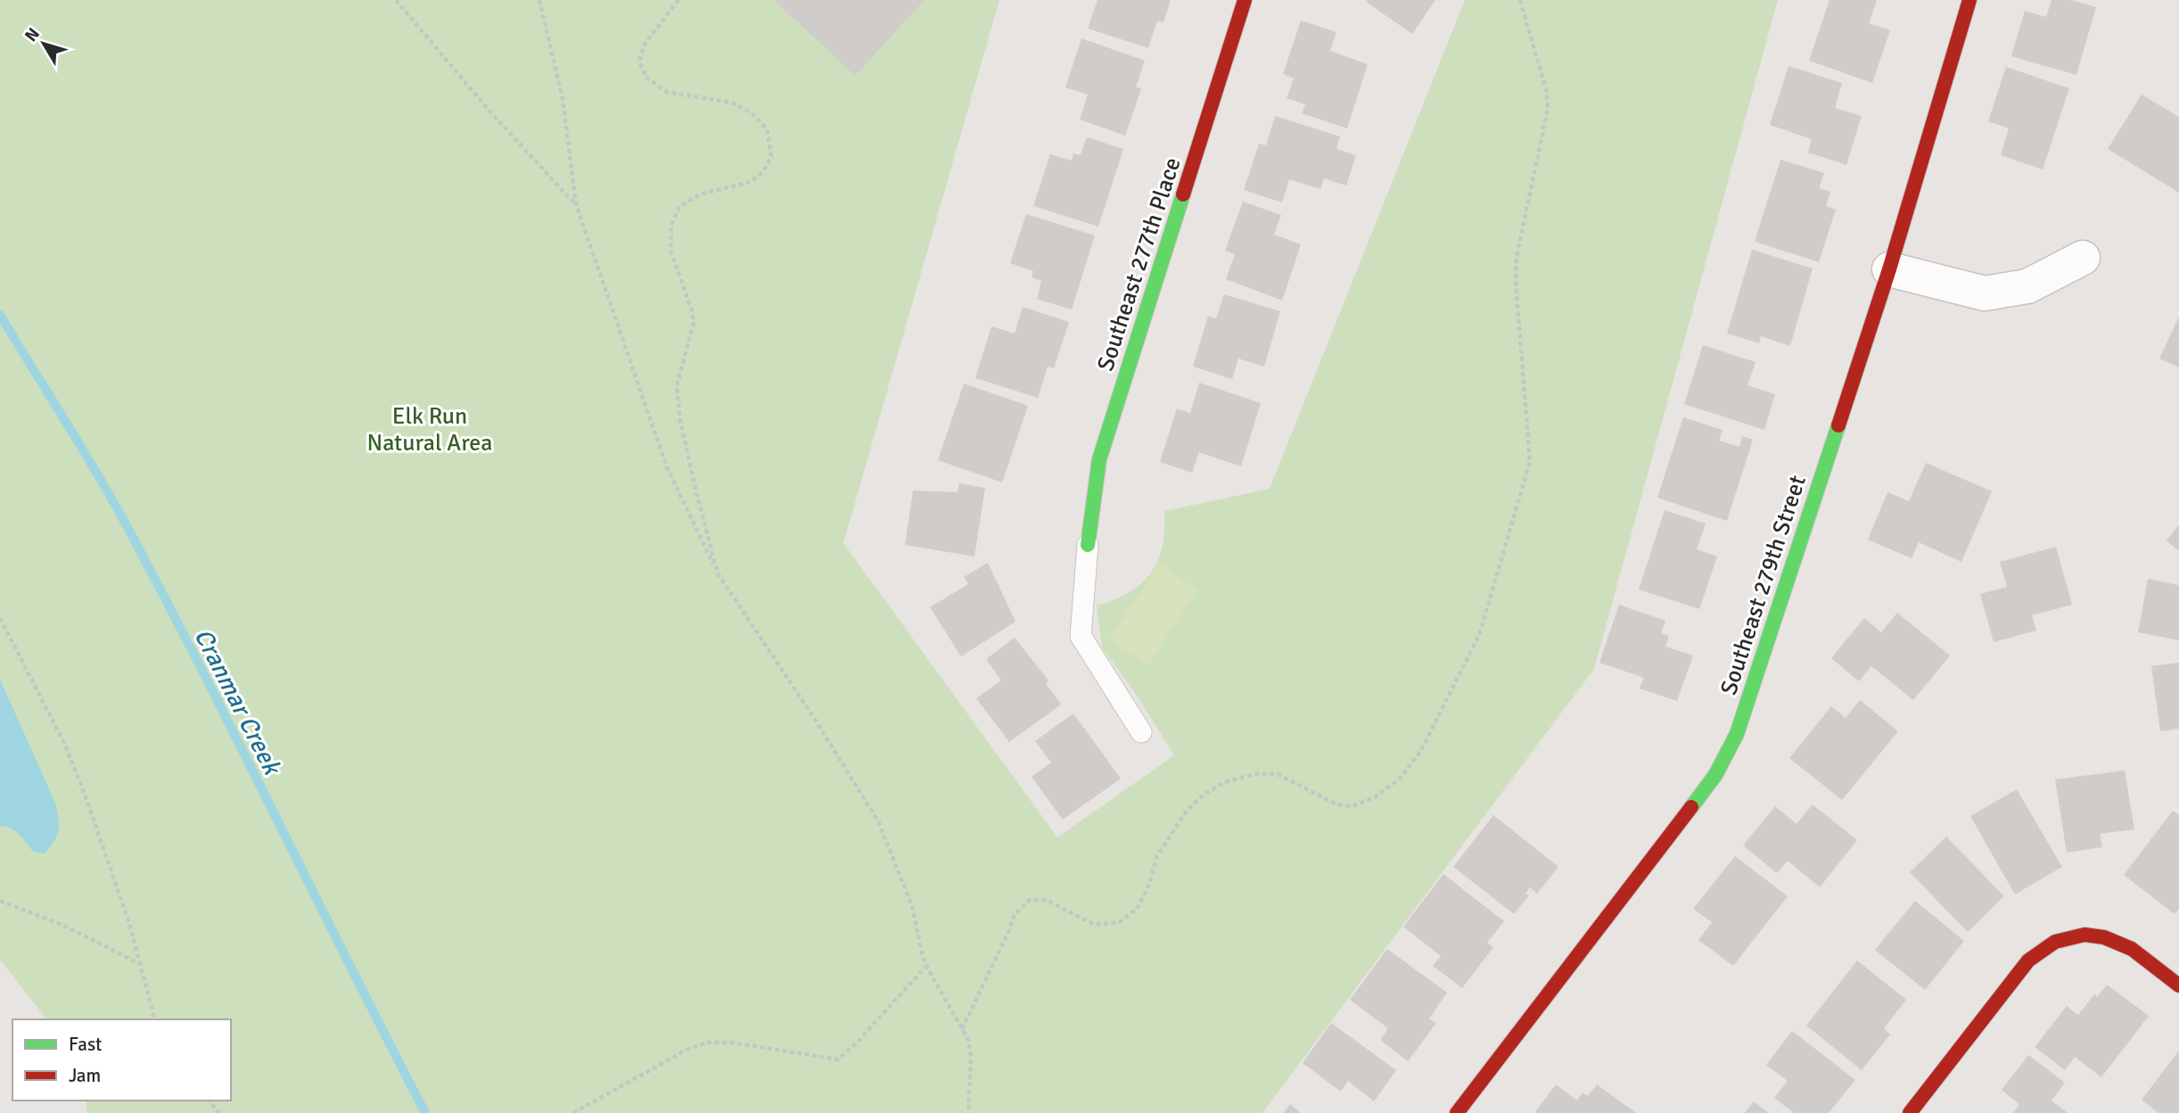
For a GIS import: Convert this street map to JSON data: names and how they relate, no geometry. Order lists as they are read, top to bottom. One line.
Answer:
{"streets":{"street":["Southeast 277th Place","Southeast 279th Street"]},"water":["Cranmar Creek"],"parks":["Elk Run Natural Area"],"legend":["Fast","Jam"],"north":"top left"}
